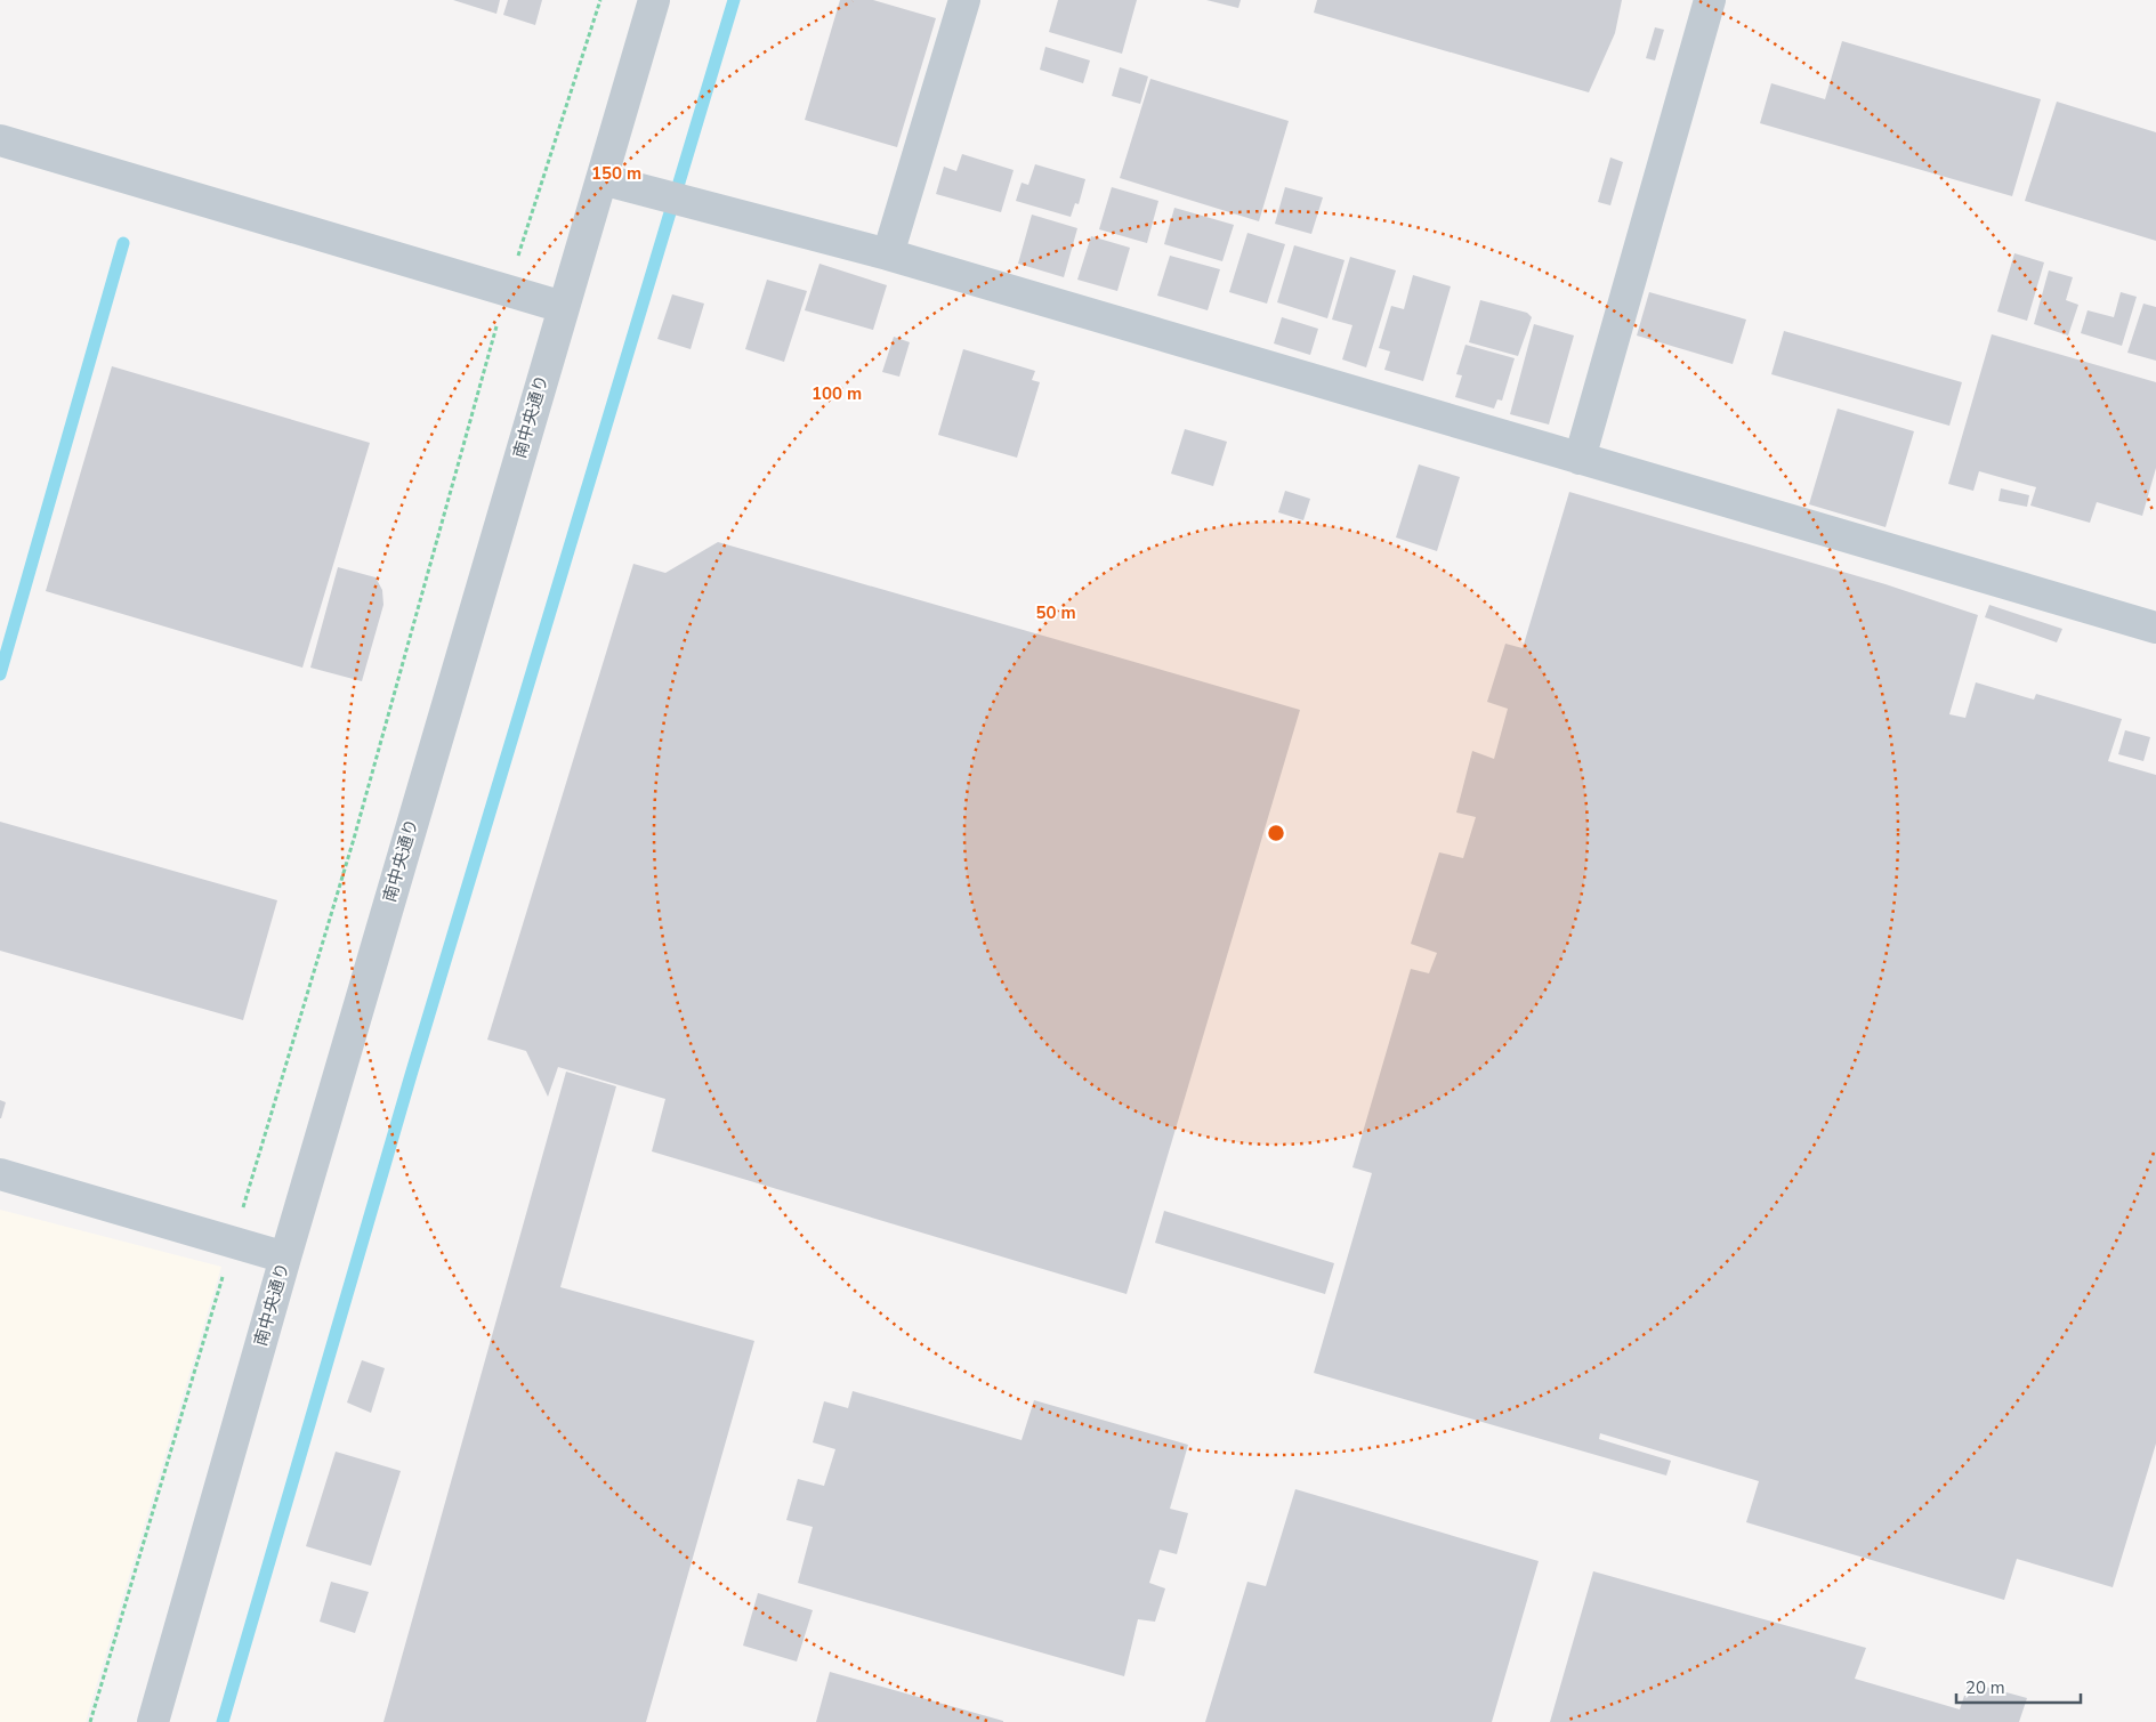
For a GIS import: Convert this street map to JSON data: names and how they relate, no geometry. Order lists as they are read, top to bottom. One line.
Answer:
{"streets":{"street":["南中央通り"]},"scale_bar":"20 m","rings":["150 m","100 m","50 m"]}
